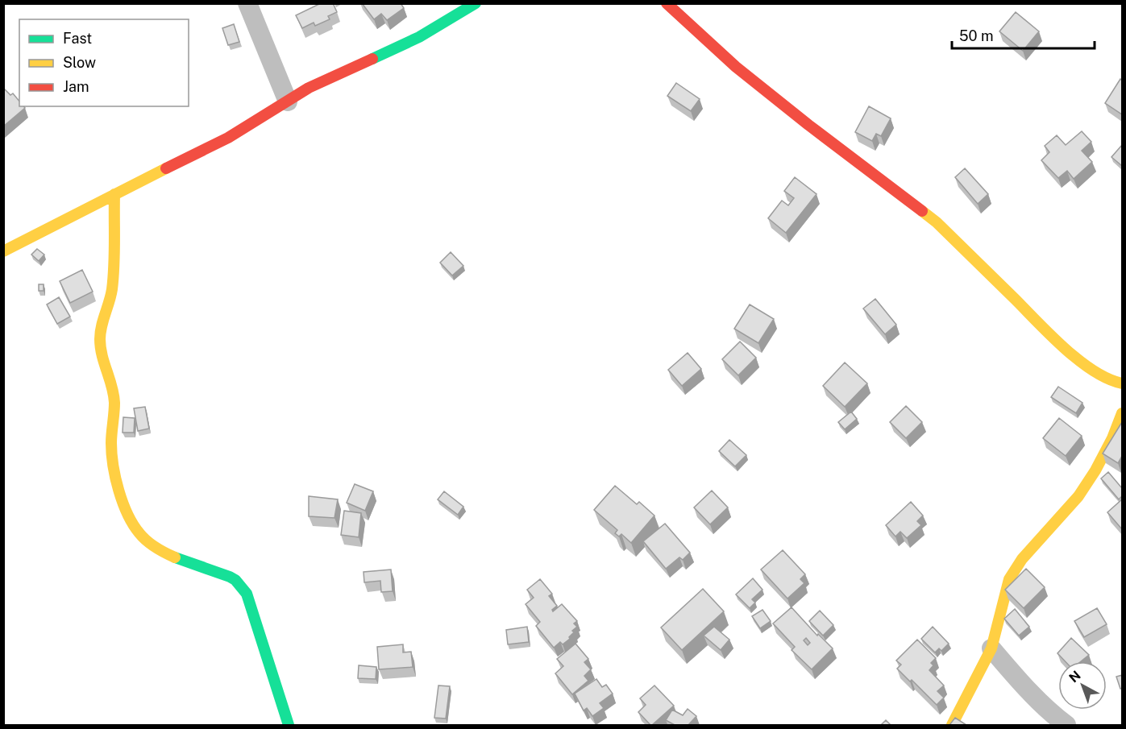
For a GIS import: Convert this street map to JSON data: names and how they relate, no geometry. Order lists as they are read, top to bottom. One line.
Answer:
{"legend":["Fast","Slow","Jam"],"scale_bar":"50 m","north":"top left"}
